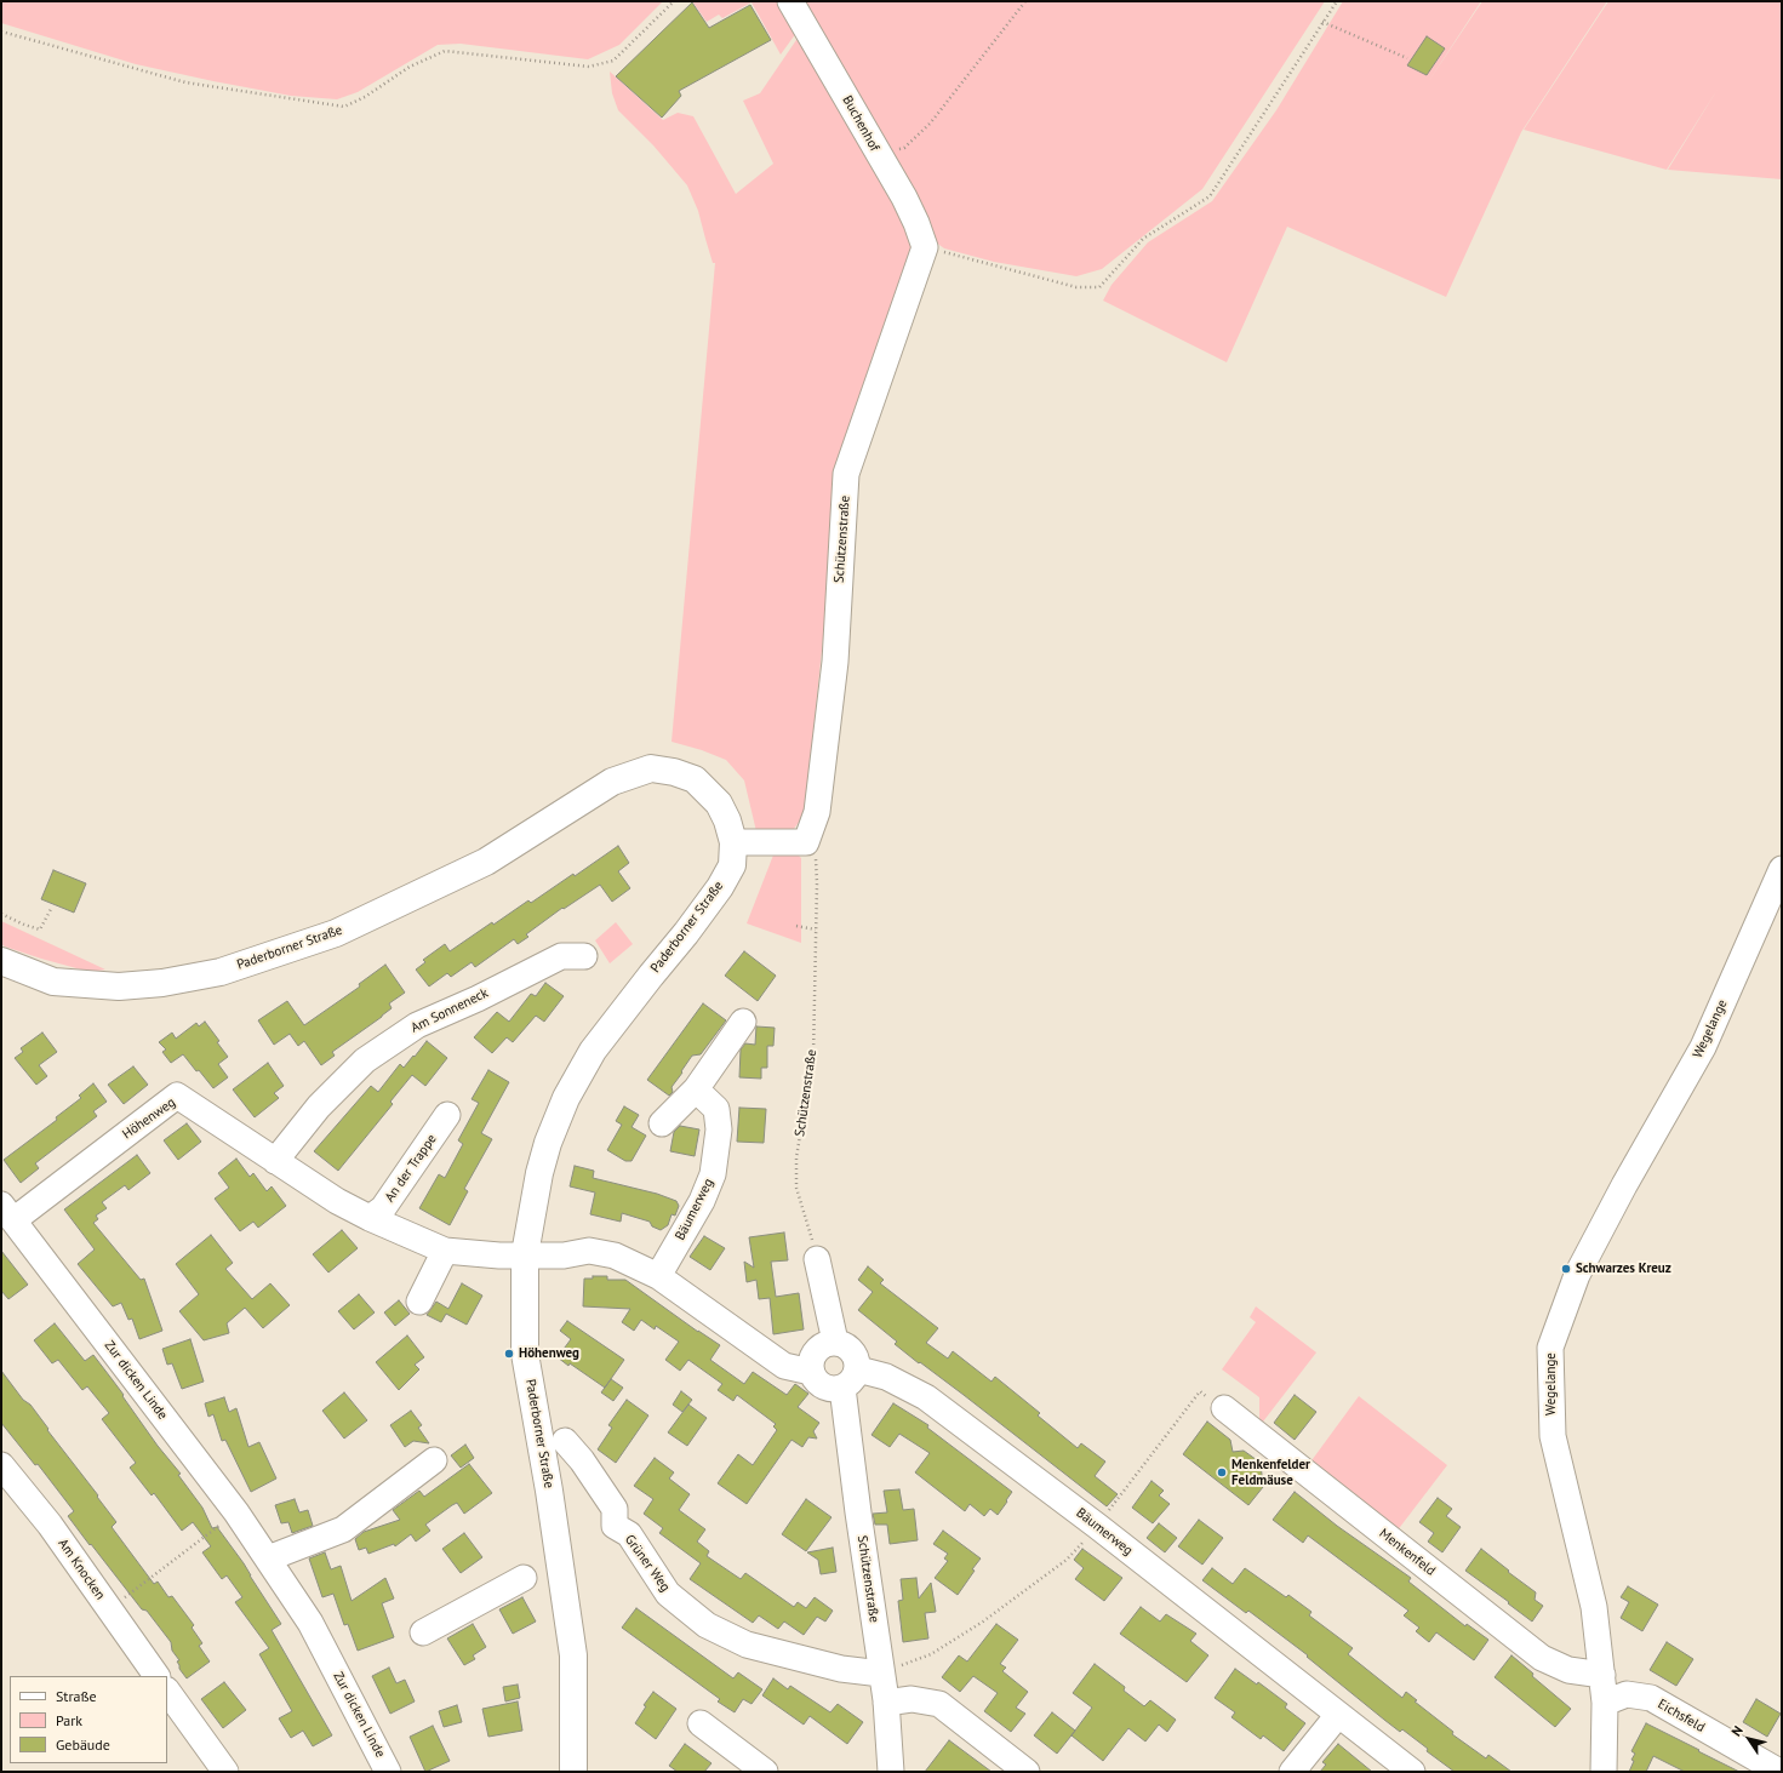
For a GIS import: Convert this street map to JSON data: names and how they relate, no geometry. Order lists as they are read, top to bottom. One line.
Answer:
{"streets":{"main road":["Paderborner Straße"],"street":["Buchenhof","Schützenstraße","Am Sonneneck","Wegelange","Höhenweg","An der Trappe","Bäumerweg","Zur dicken Linde","Menkenfeld","Grüner Weg","Am Knocken","Eichsfeld"]},"crossings":[["Buchenhof","Schützenstraße"],["Schützenstraße","Bäumerweg"],["Schützenstraße","Grüner Weg"],["Paderborner Straße","Höhenweg"],["Am Sonneneck","Höhenweg"],["Wegelange","Menkenfeld"],["Wegelange","Eichsfeld"],["Höhenweg","An der Trappe"],["Höhenweg","Zur dicken Linde"]],"places":["Schwarzes Kreuz","Höhenweg","Menkenfelder Feldmäuse"],"legend":["Straße","Park","Gebäude"],"north":"top left"}
